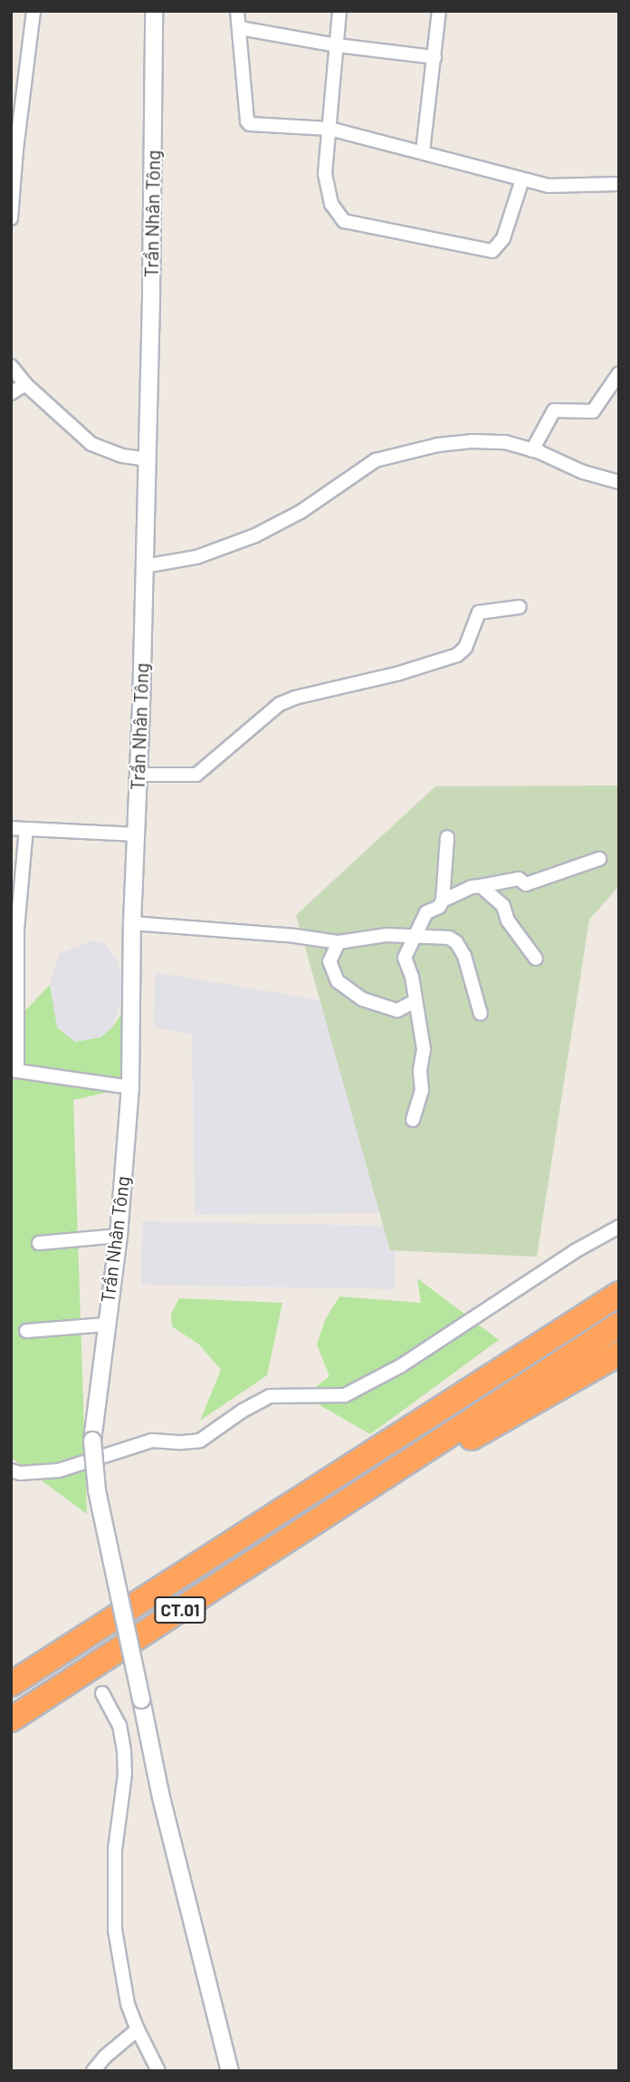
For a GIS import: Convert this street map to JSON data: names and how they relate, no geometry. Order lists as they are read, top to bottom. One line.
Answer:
{"streets":{"highway":["CT.01"],"street":["Trần Nhân Tông"]}}
